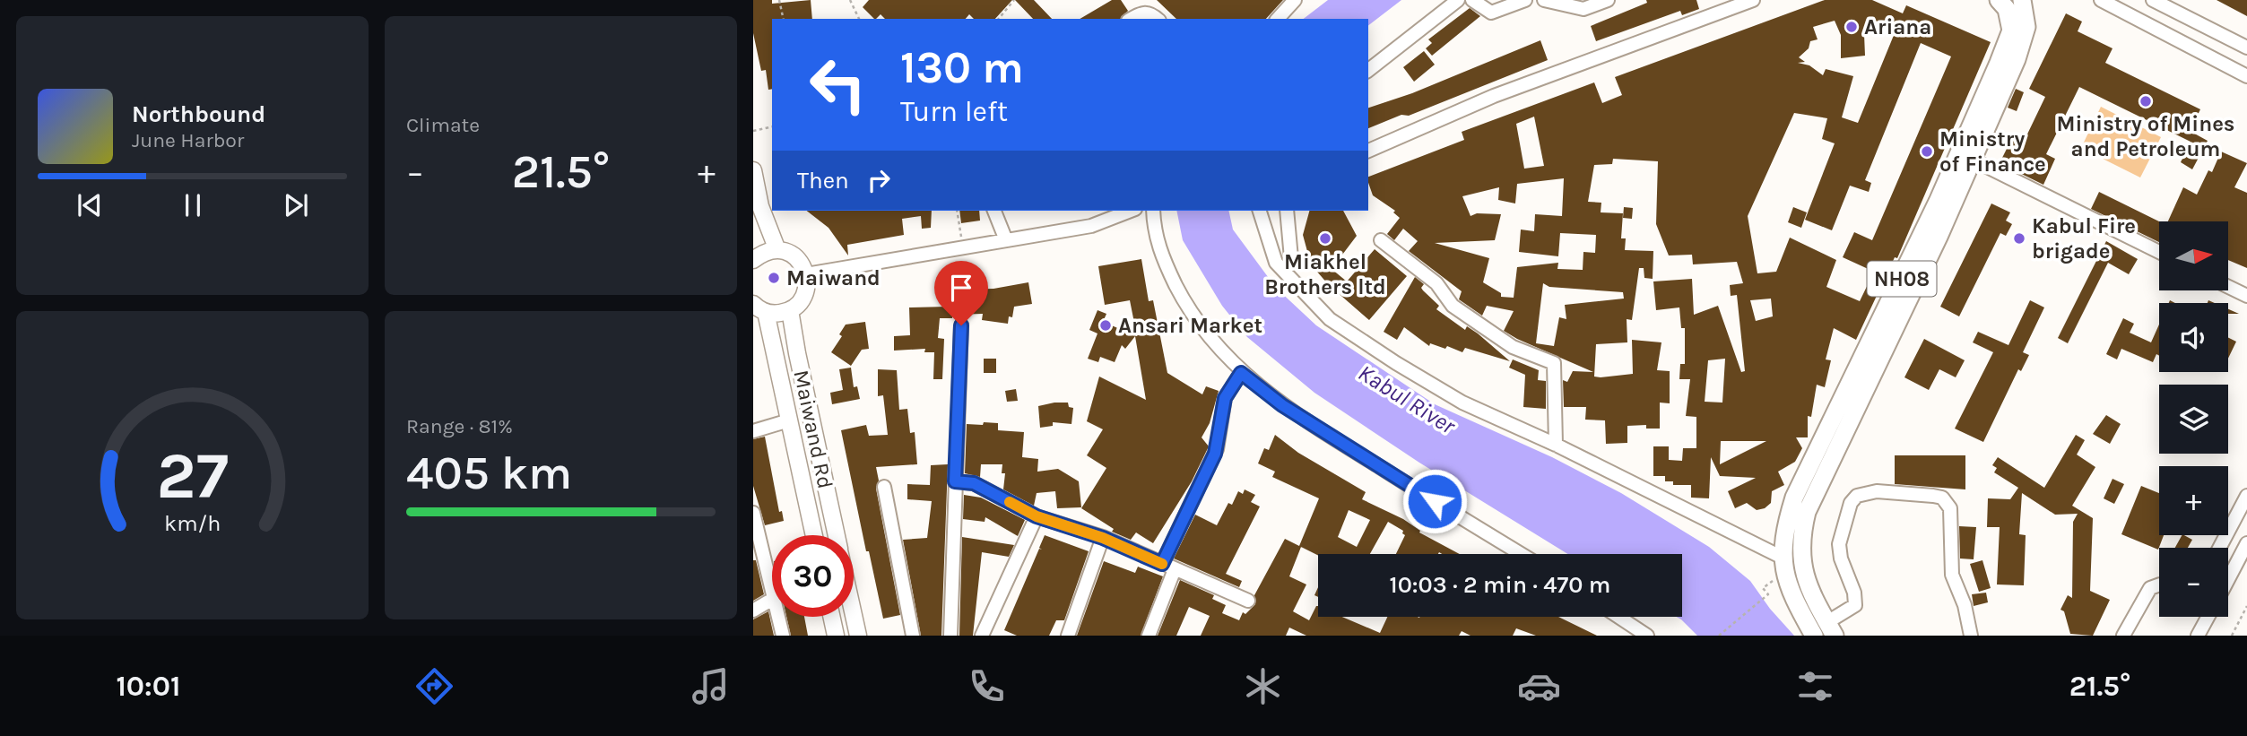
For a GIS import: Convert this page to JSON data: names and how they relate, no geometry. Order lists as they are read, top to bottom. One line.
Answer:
{"streets":{"highway":["NH08"],"main road":["Maiwand Rd"]},"water":["Kabul River"],"places":["Ariana","Ministry of Mines and Petroleum","Ministry of Finance","Miakhel Brothers ltd","Kabul Fire brigade","Maiwand","Ansari Market"],"north":"right","page":{"tile":["Climate",["Range · 81%","405 km"]],"turn":["130 m","Turn left"],"song":["Northbound","June Harbor"],"heat":["−","21.5°","+"],"then":"Then","map_buttons":["+","−"],"limit":"30","trip":"10:03 · 2 min · 470 m","tabs":["10:01","21.5°"],"gauge":["27","km/h"]}}
